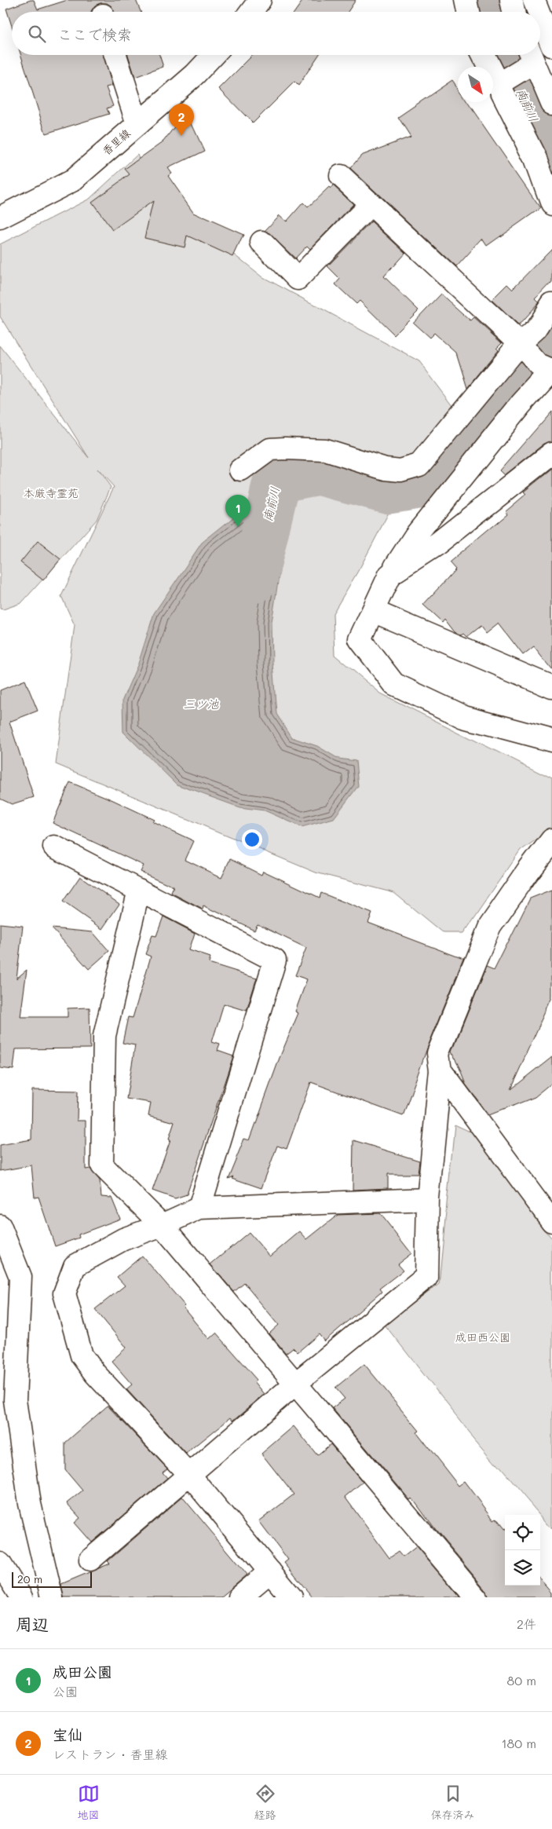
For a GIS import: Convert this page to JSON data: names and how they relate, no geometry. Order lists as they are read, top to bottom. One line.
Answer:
{"streets":{"street":["香里線"]},"water":["南前川","三ツ池"],"parks":["本厳寺霊苑","成田西公園"],"scale_bar":"20 m","north":"bottom right","page":{"search":"ここで検索","pins":["2","1"],"scale":"20 m","heading":["周辺","2件"],"list":[{"mark":"1","name":"成田公園","note":"公園","value":"80 m"},{"mark":"2","name":"宝仙","note":"レストラン · 香里線","value":"180 m"}],"nav":["地図","経路","保存済み"]}}
